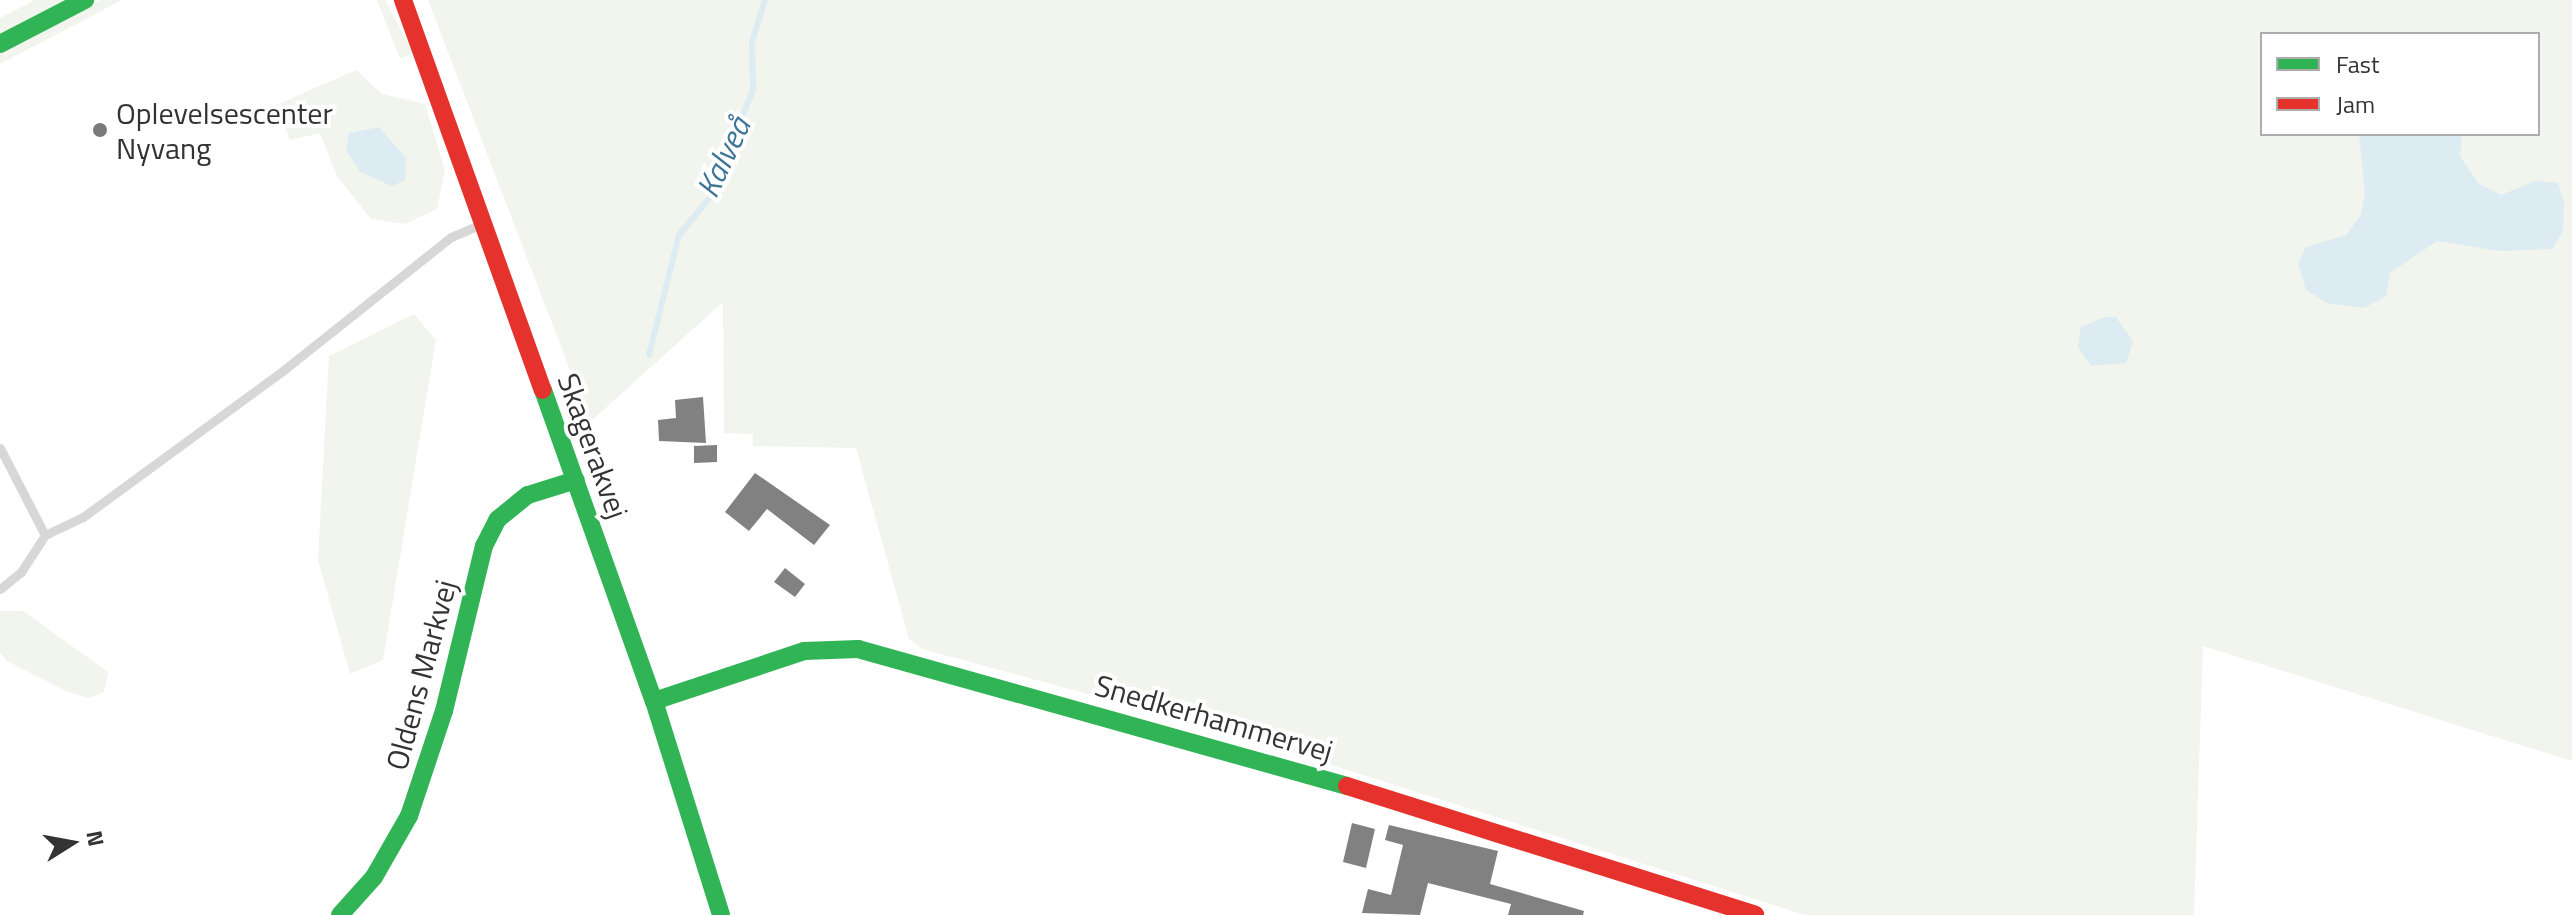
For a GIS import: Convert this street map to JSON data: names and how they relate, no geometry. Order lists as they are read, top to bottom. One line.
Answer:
{"streets":{"street":["Skagerakvej","Oldens Markvej","Snedkerhammervej"]},"crossings":[["Skagerakvej","Oldens Markvej"],["Skagerakvej","Snedkerhammervej"]],"water":["Kalveå"],"places":["Oplevelsescenter Nyvang"],"legend":["Fast","Jam"],"north":"right"}
